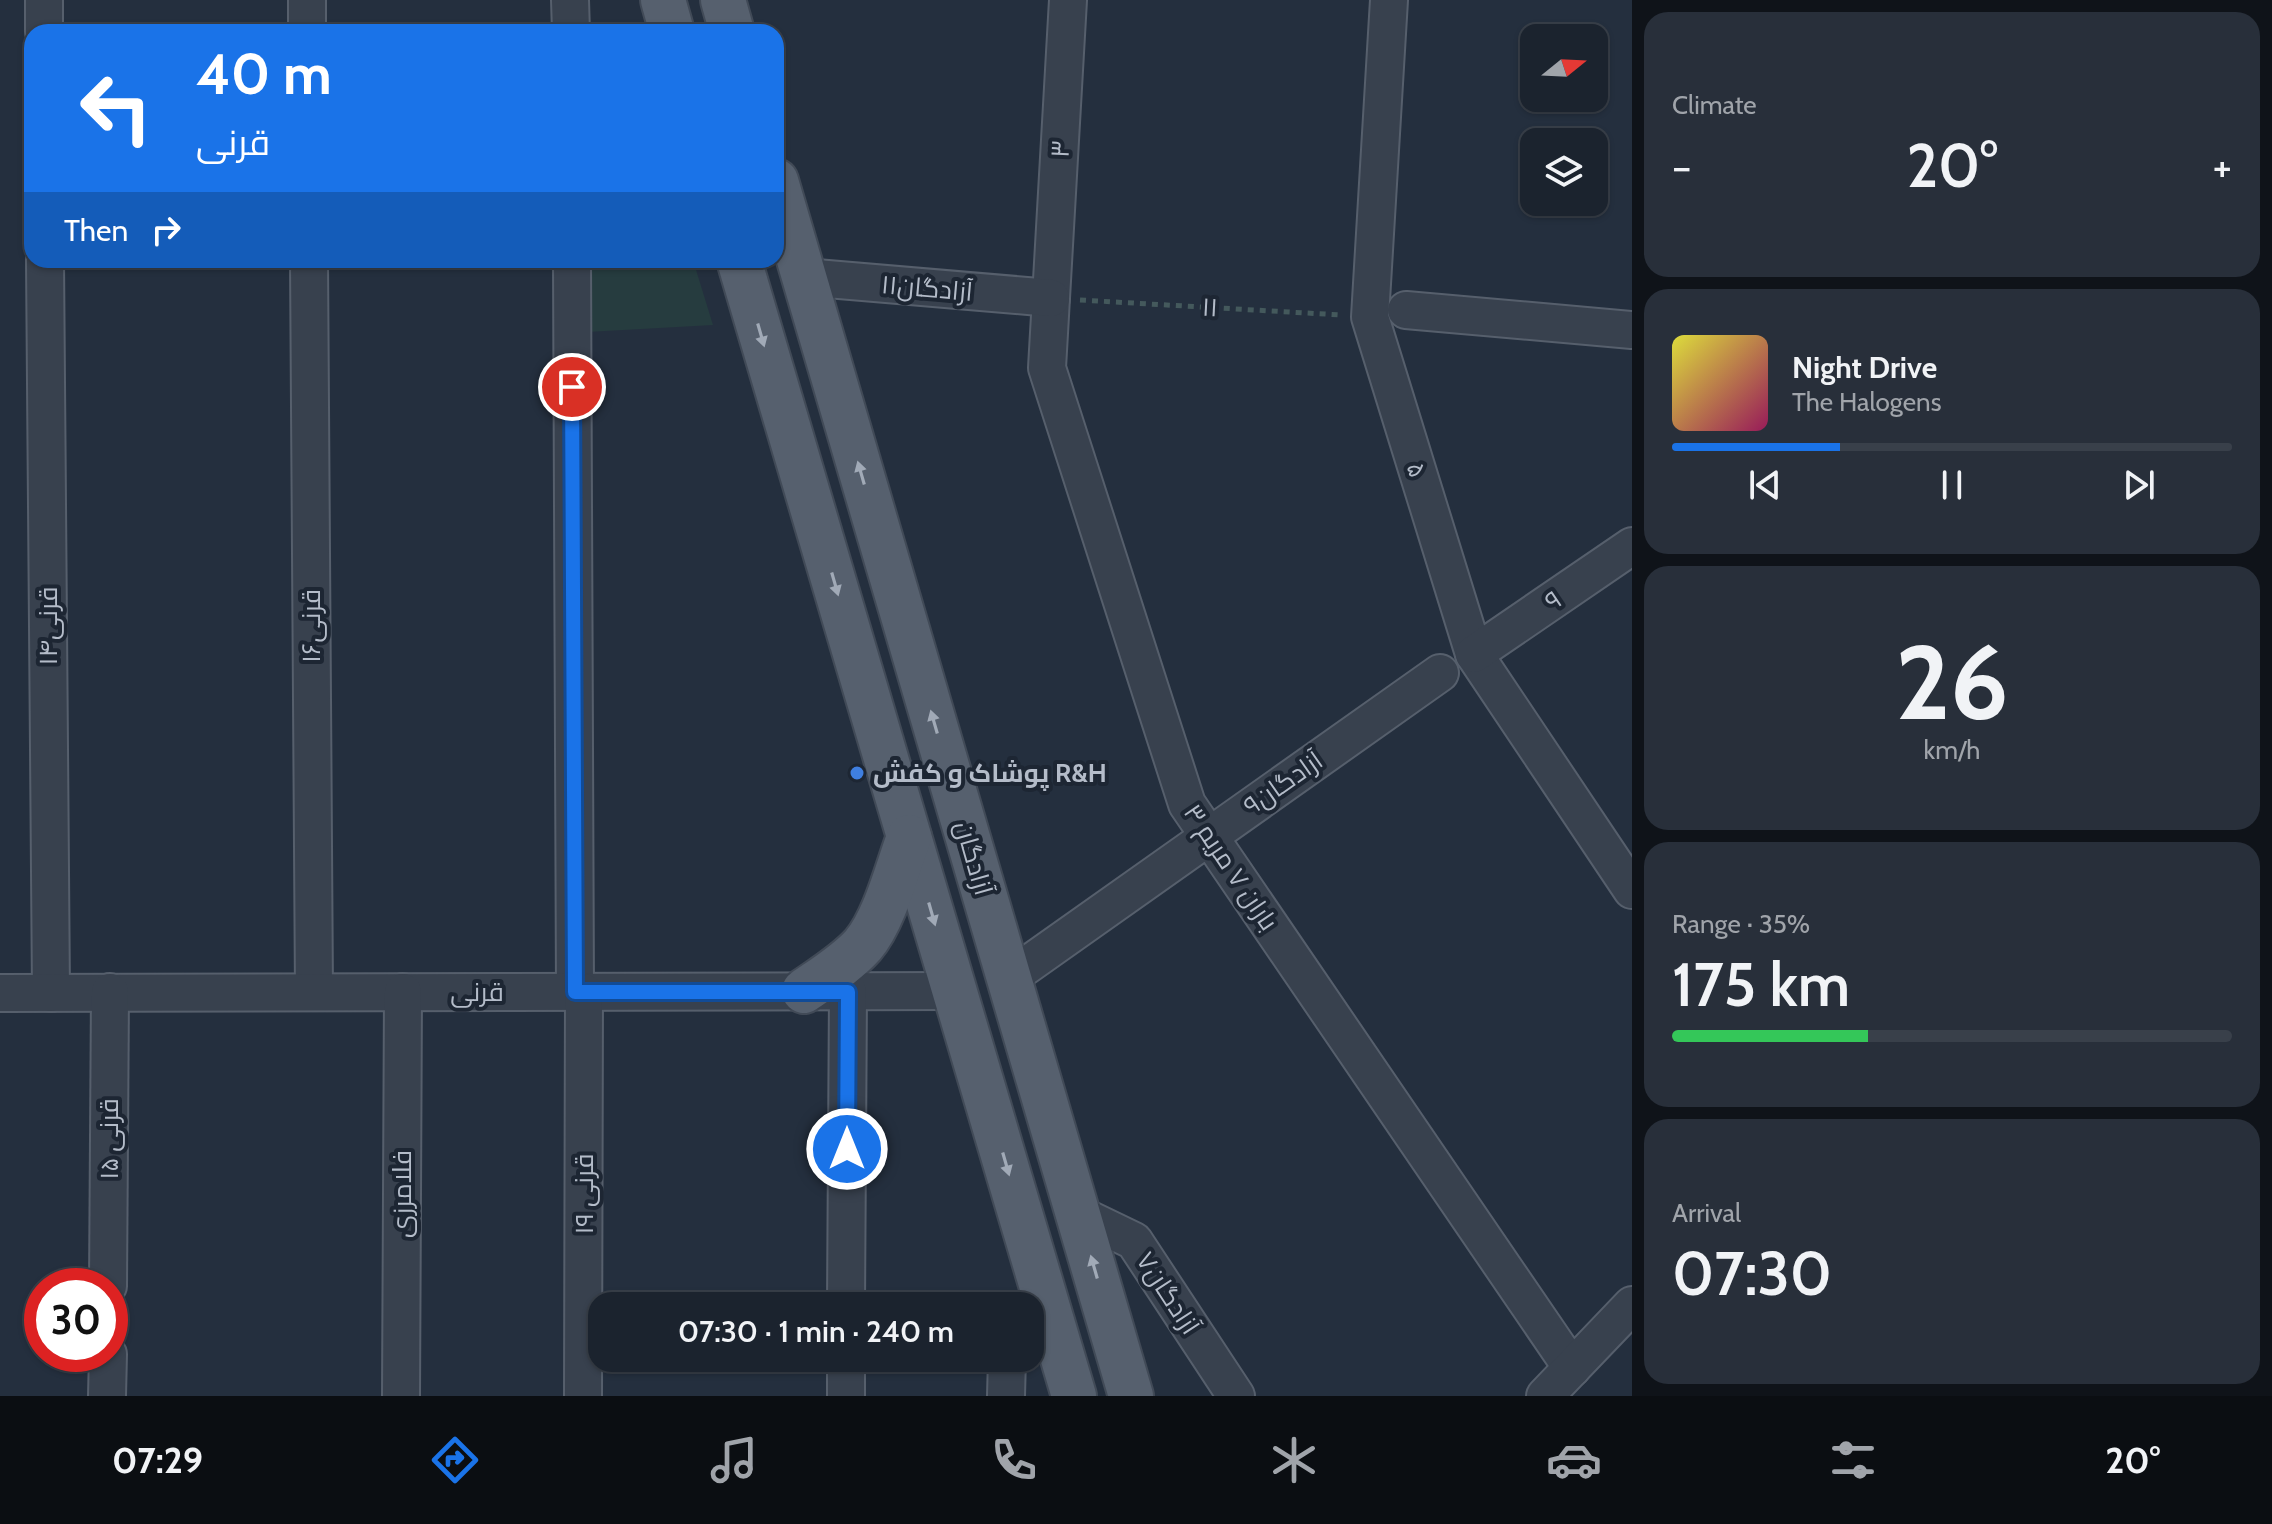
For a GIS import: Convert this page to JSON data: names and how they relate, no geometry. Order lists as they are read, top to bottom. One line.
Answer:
{"streets":{"main road":["آزادگان"],"street":["۳","آزادگان۱۱","۵","۹","قرنی۱۴","قرنی۱۶","آزادگان۹","باران ۷ مریم ۳","قرنی","قرنی ۱۵","فلامرزی","قرنی ۱۹","آزادگان۷"],"path":["۱۱"]},"crossings":[["۳","آزادگان۱۱"],["۳","۱۱"],["۳","باران ۷ مریم ۳"],["آزادگان۱۱","۱۱"],["آزادگان۱۱","آزادگان"],["آزادگان۱۱","باران ۷ مریم ۳"],["۱۱","۵"],["۱۱","باران ۷ مریم ۳"],["۵","۹"],["قرنی۱۴","قرنی"],["قرنی۱۶","قرنی"],["آزادگان۹","آزادگان"],["آزادگان۹","باران ۷ مریم ۳"],["آزادگان","آزادگان۷"],["قرنی","قرنی ۱۵"],["قرنی","فلامرزی"],["قرنی","قرنی ۱۹"]],"places":["پوشاک و کفش R&H"],"north":"right","page":{"tile":["Climate",["26","km/h"],["Range · 35%","175 km"],["Arrival","07:30"]],"turn":["40 m","قرنی"],"heat":["−","20°","+"],"then":"Then","song":["Night Drive","The Halogens"],"limit":"30","trip":"07:30 · 1 min · 240 m","tabs":["07:29","20°"]}}
